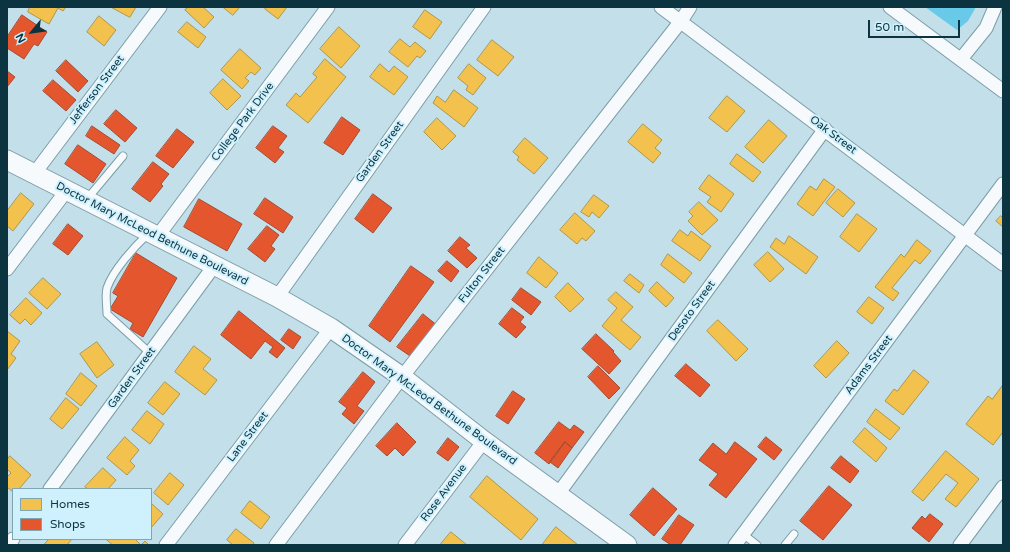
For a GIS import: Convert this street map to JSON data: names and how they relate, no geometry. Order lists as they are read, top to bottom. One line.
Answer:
{"streets":{"street":["Jefferson Street","College Park Drive","Oak Street","Garden Street","Doctor Mary McLeod Bethune Boulevard","Fulton Street","Desoto Street","Adams Street","Lane Street","Rose Avenue"]},"crossings":[["Jefferson Street","Doctor Mary McLeod Bethune Boulevard"],["College Park Drive","Doctor Mary McLeod Bethune Boulevard"],["Oak Street","Fulton Street"],["Oak Street","Desoto Street"],["Oak Street","Adams Street"],["Garden Street","Doctor Mary McLeod Bethune Boulevard"],["Doctor Mary McLeod Bethune Boulevard","Fulton Street"],["Doctor Mary McLeod Bethune Boulevard","Desoto Street"],["Doctor Mary McLeod Bethune Boulevard","Lane Street"],["Doctor Mary McLeod Bethune Boulevard","Rose Avenue"]],"legend":["Homes","Shops"],"scale_bar":"50 m","north":"bottom left"}
